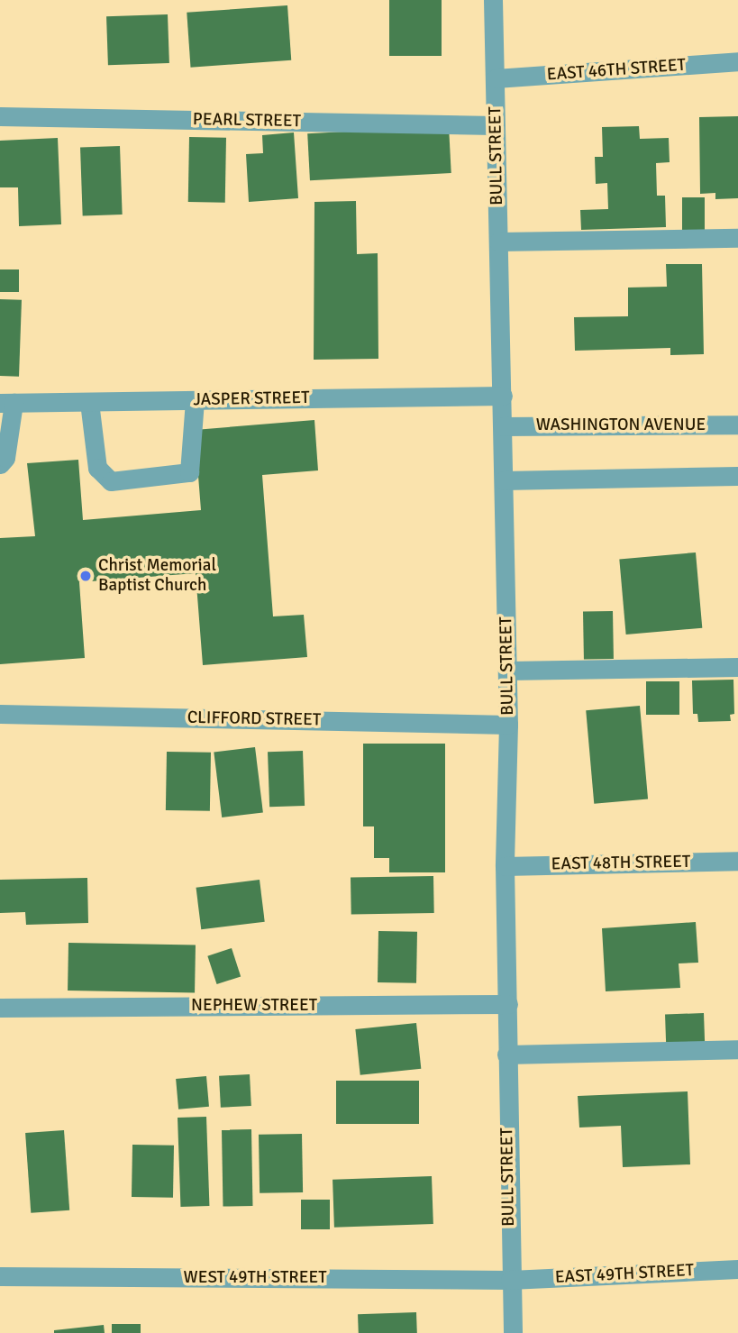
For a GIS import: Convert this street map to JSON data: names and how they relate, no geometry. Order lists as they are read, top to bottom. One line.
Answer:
{"streets":{"street":["EAST 46TH STREET","PEARL STREET","BULL STREET","JASPER STREET","WASHINGTON AVENUE","CLIFFORD STREET","EAST 48TH STREET","NEPHEW STREET","EAST 49TH STREET","WEST 49TH STREET"]},"crossings":[["EAST 46TH STREET","BULL STREET"],["PEARL STREET","BULL STREET"],["BULL STREET","JASPER STREET"],["BULL STREET","WASHINGTON AVENUE"],["BULL STREET","CLIFFORD STREET"],["BULL STREET","EAST 48TH STREET"],["BULL STREET","NEPHEW STREET"],["BULL STREET","EAST 49TH STREET"],["BULL STREET","WEST 49TH STREET"],["EAST 49TH STREET","WEST 49TH STREET"]],"places":["Christ Memorial Baptist Church"]}
